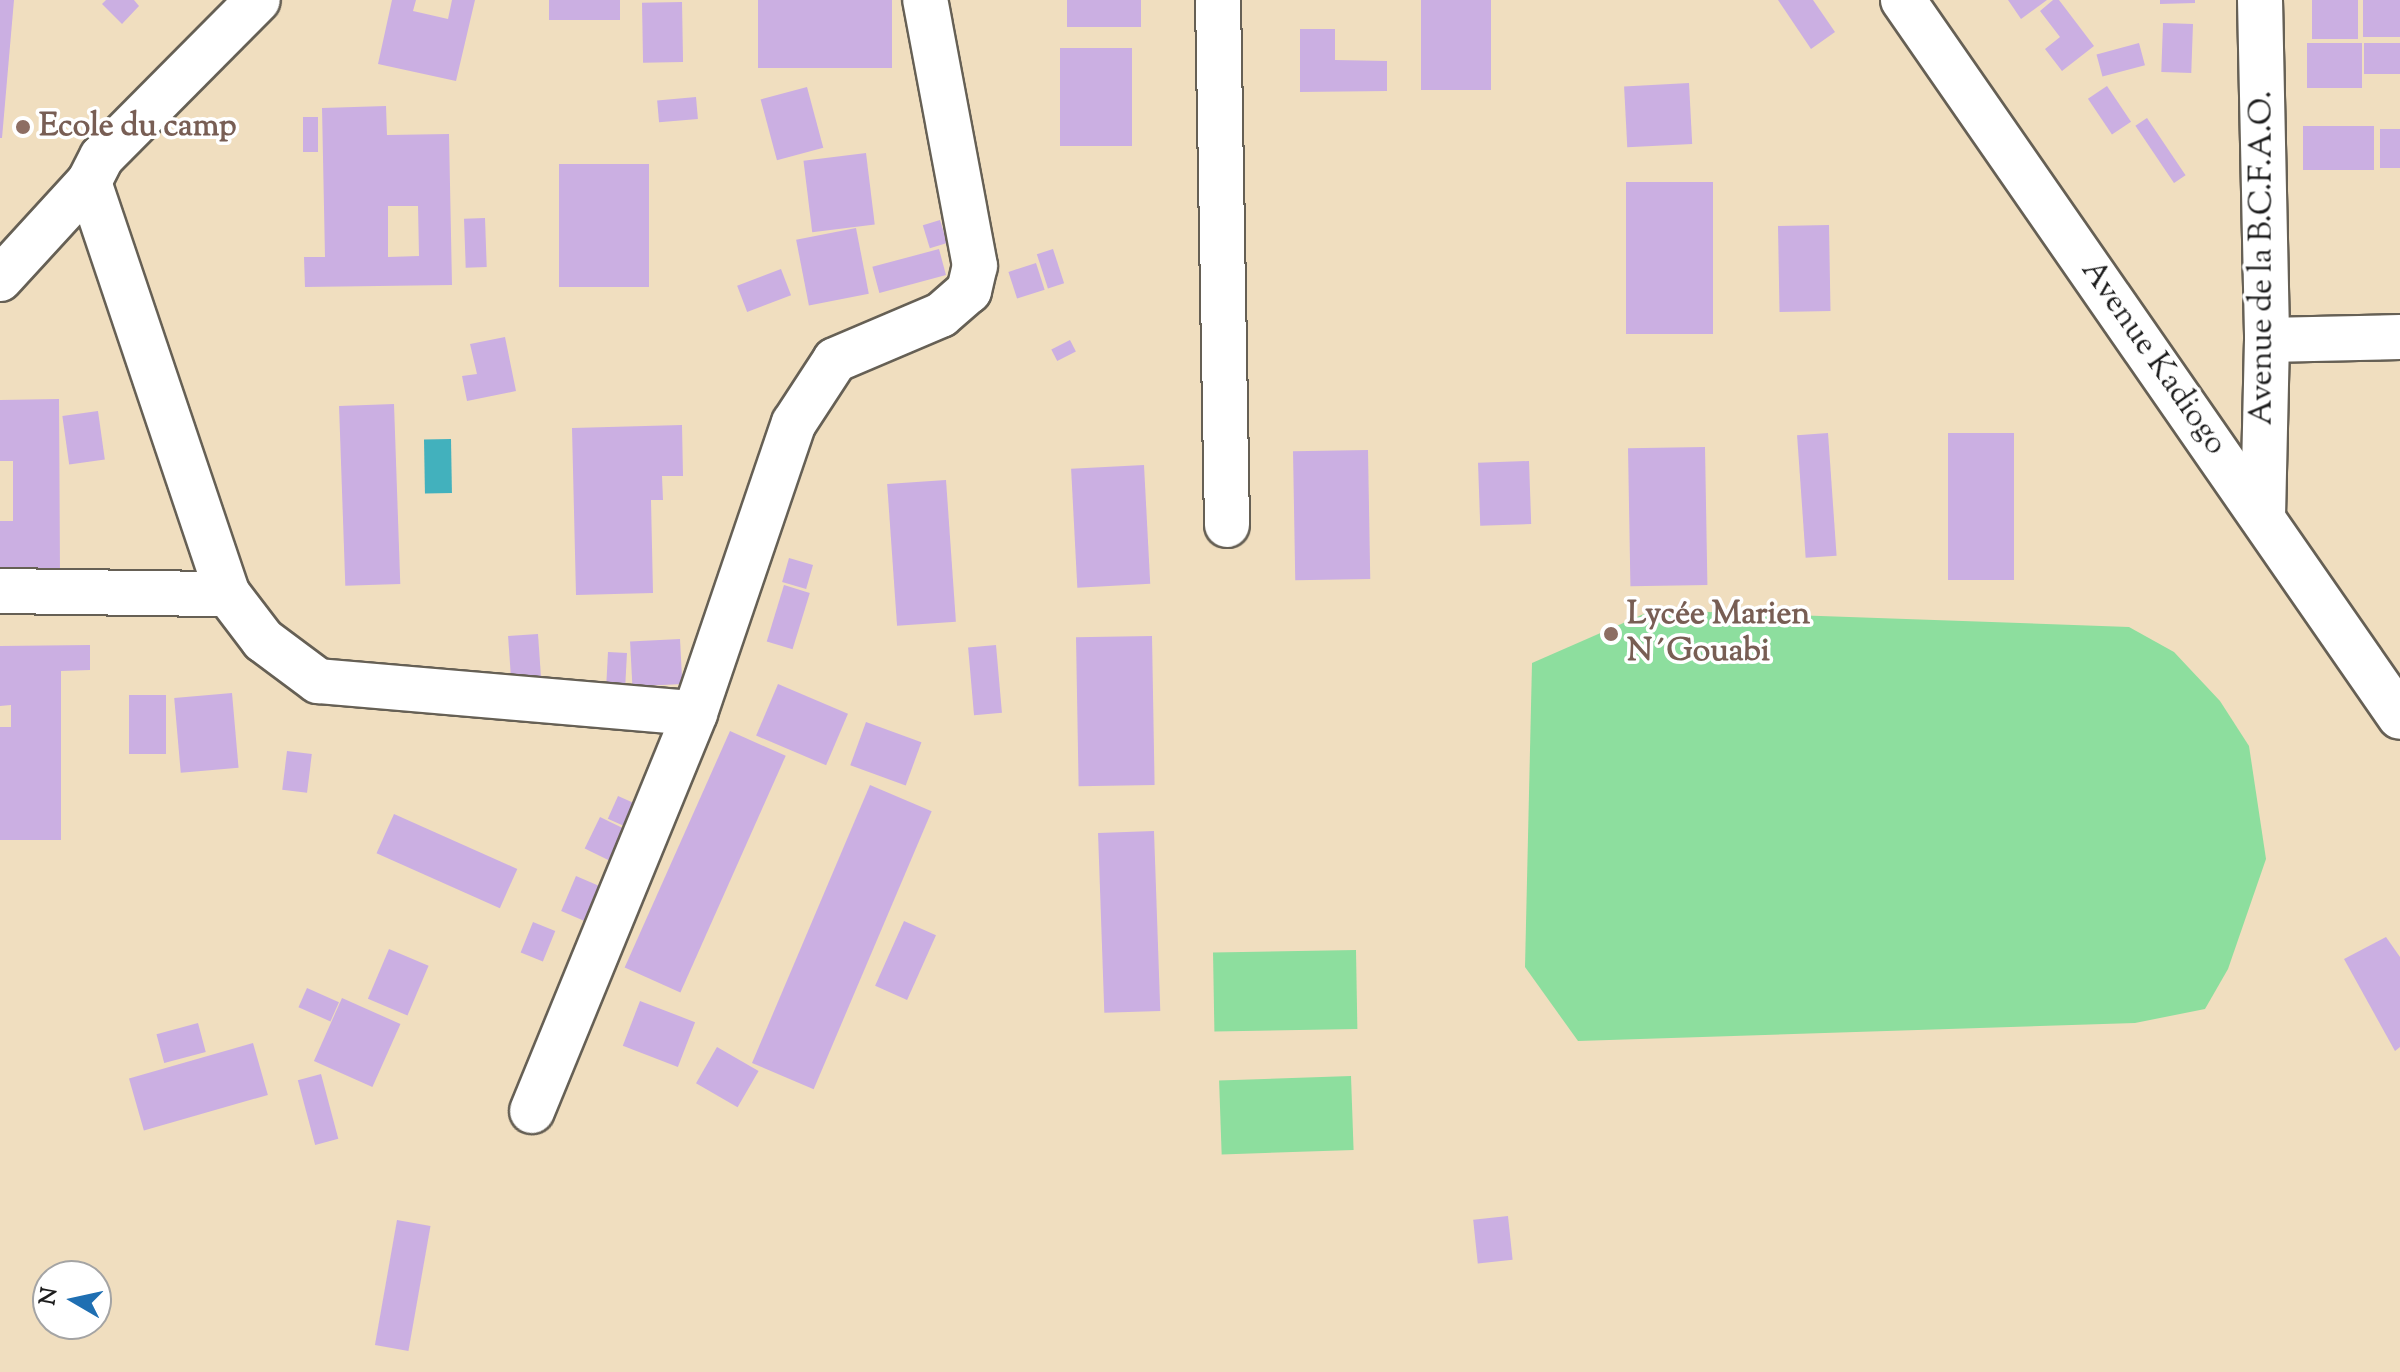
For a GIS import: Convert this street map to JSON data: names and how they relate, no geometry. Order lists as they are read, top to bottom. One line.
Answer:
{"streets":{"main road":["Avenue de la B.C.F.A.O.","Avenue Kadiogo"]},"crossings":[["Avenue de la B.C.F.A.O.","Avenue Kadiogo"]],"places":["Ecole du camp","Lycée Marien N´Gouabi"],"north":"left"}
